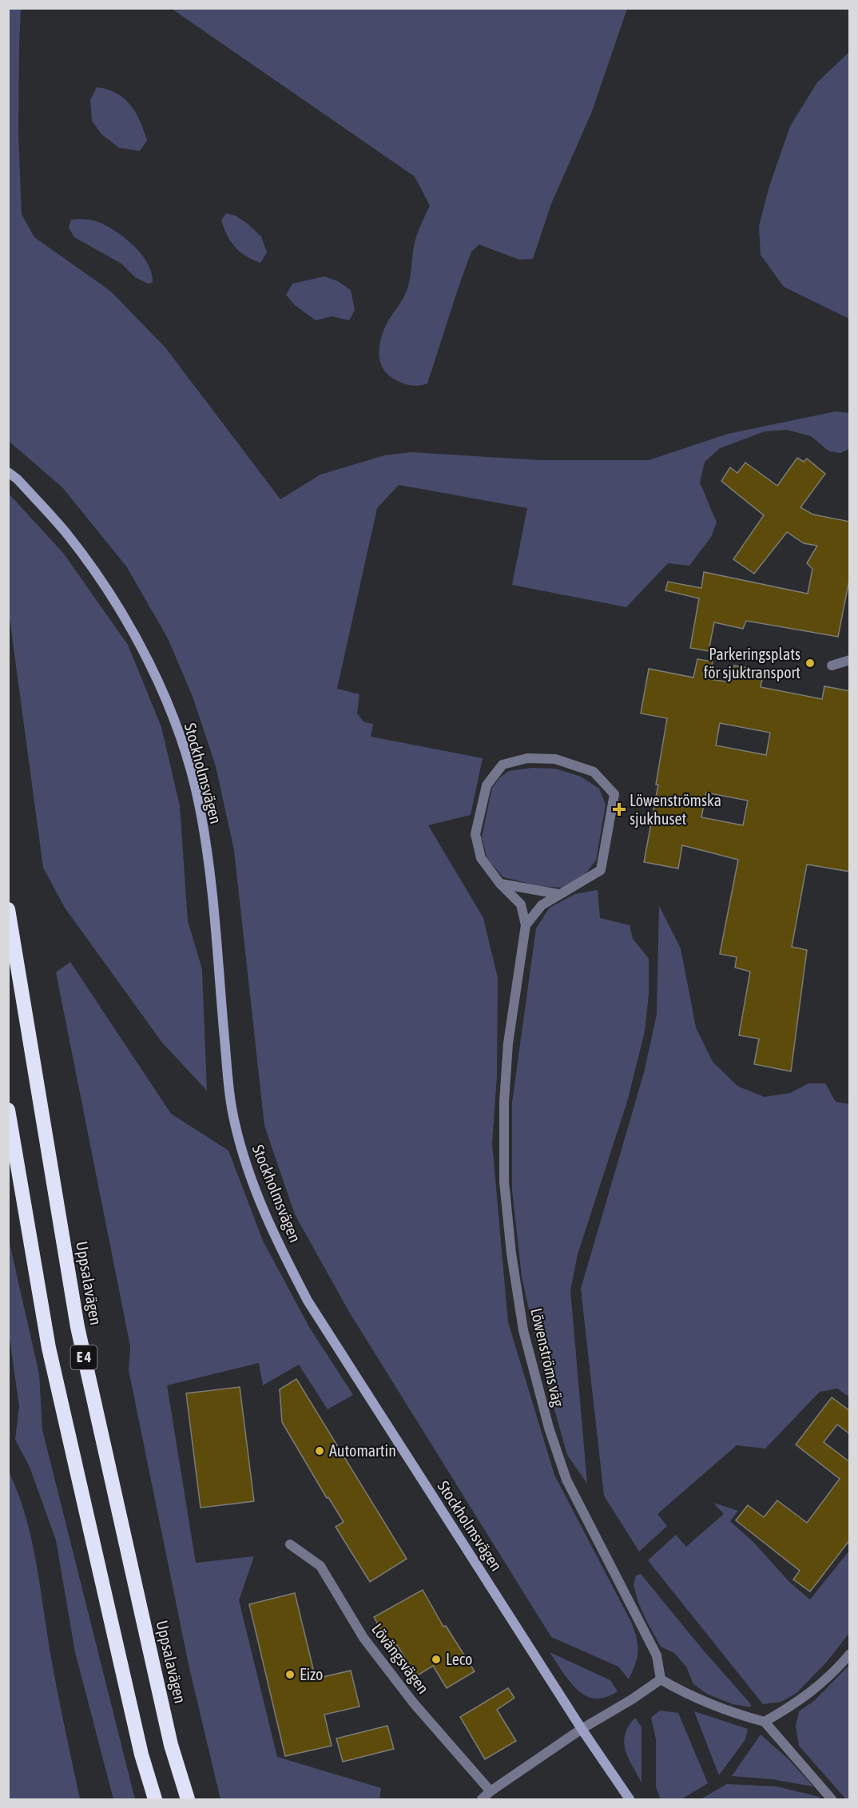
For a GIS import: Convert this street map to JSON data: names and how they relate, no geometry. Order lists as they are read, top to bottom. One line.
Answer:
{"streets":{"highway":["Uppsalavägen","E 4"],"street":["Stockholmsvägen","Löwenströms väg","Lövängsvägen"]},"places":{"other":["Parkeringsplats för sjuktransport","Automartin","Leco","Eizo"],"health":["Löwenströmska sjukhuset"]}}
